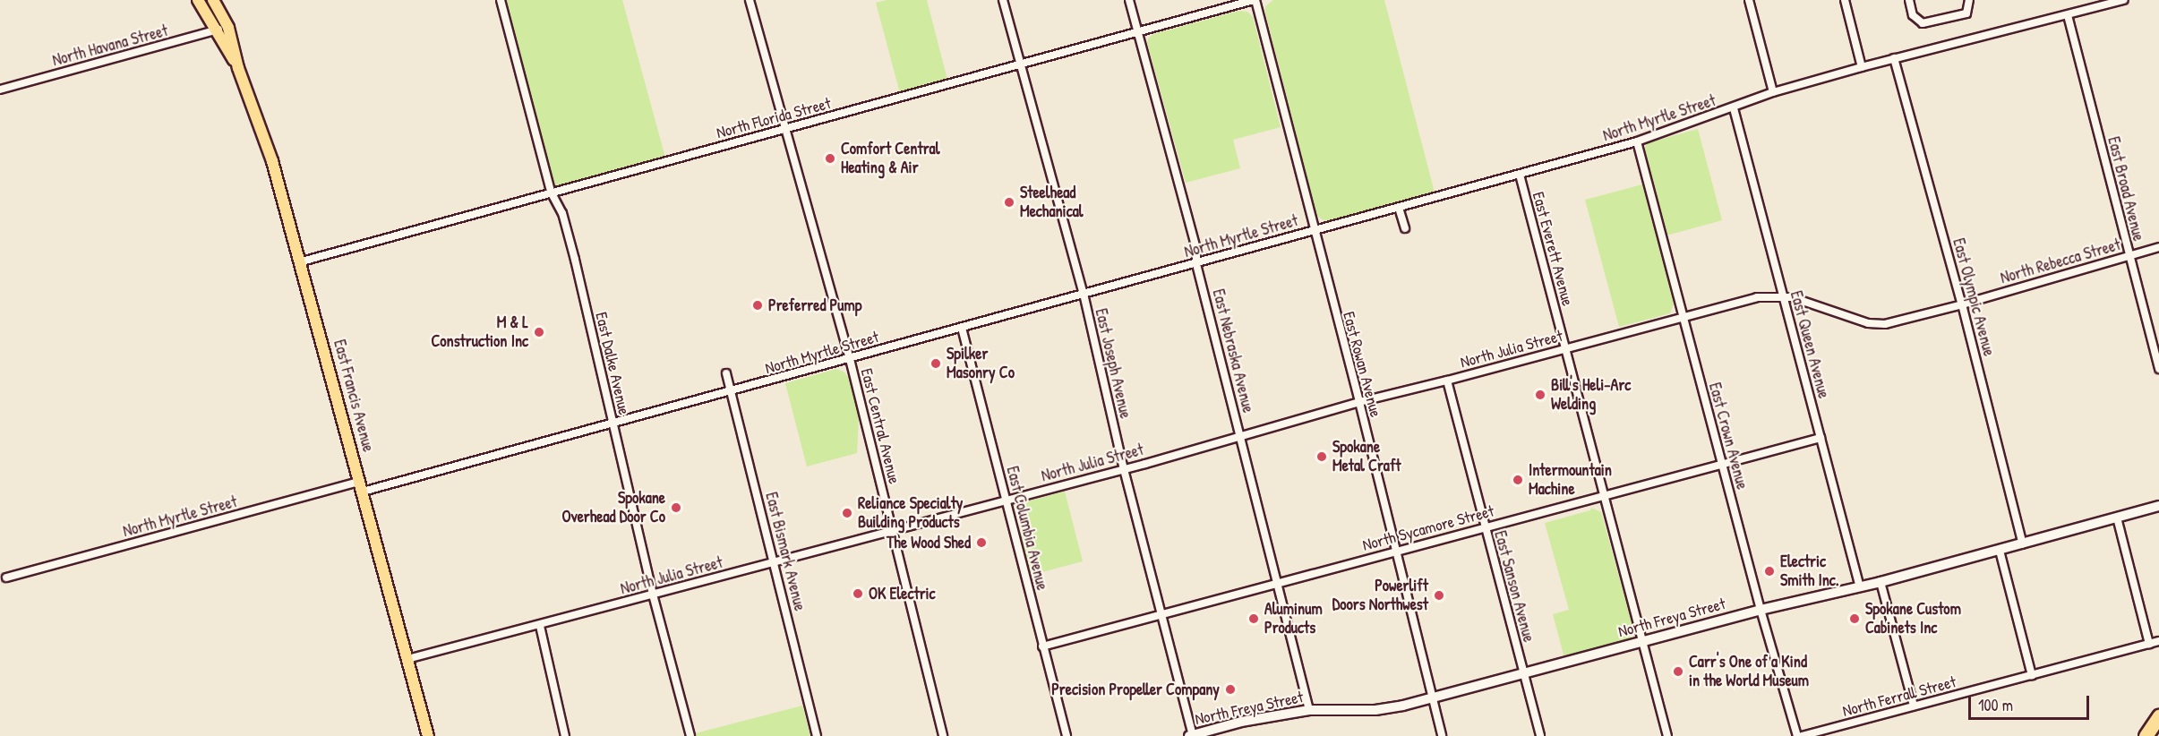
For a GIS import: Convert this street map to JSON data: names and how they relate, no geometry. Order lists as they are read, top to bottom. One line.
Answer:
{"streets":{"main road":["East Francis Avenue"],"street":["North Havana Street","North Florida Street","North Myrtle Street","East Broad Avenue","East Everett Avenue","North Rebecca Street","East Olympic Avenue","East Queen Avenue","North Julia Street","East Nebraska Avenue","East Dalke Avenue","East Joseph Avenue","East Rowan Avenue","East Central Avenue","East Crown Avenue","East Columbia Avenue","North Sycamore Street","East Bismark Avenue","East Sanson Avenue","North Freya Street","North Ferrall Street"]},"crossings":[["North Florida Street","East Nebraska Avenue"],["North Florida Street","East Dalke Avenue"],["North Florida Street","East Joseph Avenue"],["North Florida Street","East Rowan Avenue"],["North Florida Street","East Francis Avenue"],["North Florida Street","East Central Avenue"],["North Myrtle Street","East Broad Avenue"],["North Myrtle Street","East Everett Avenue"],["North Myrtle Street","East Olympic Avenue"],["North Myrtle Street","East Queen Avenue"],["North Myrtle Street","East Nebraska Avenue"],["North Myrtle Street","East Dalke Avenue"],["North Myrtle Street","East Joseph Avenue"],["North Myrtle Street","East Rowan Avenue"],["North Myrtle Street","East Francis Avenue"],["North Myrtle Street","East Central Avenue"],["North Myrtle Street","East Crown Avenue"],["North Myrtle Street","East Columbia Avenue"],["North Myrtle Street","East Bismark Avenue"],["East Broad Avenue","North Rebecca Street"],["East Everett Avenue","North Julia Street"],["East Everett Avenue","North Sycamore Street"],["East Everett Avenue","North Freya Street"],["North Rebecca Street","East Olympic Avenue"],["North Rebecca Street","East Queen Avenue"],["North Rebecca Street","North Julia Street"],["East Olympic Avenue","North Freya Street"],["East Queen Avenue","North Julia Street"],["East Queen Avenue","North Sycamore Street"],["East Queen Avenue","North Freya Street"],["North Julia Street","East Nebraska Avenue"],["North Julia Street","East Dalke Avenue"],["North Julia Street","East Joseph Avenue"],["North Julia Street","East Rowan Avenue"],["North Julia Street","East Francis Avenue"],["North Julia Street","East Central Avenue"],["North Julia Street","East Crown Avenue"],["North Julia Street","East Columbia Avenue"],["North Julia Street","East Bismark Avenue"],["North Julia Street","East Sanson Avenue"],["East Nebraska Avenue","North Sycamore Street"],["East Nebraska Avenue","North Freya Street"],["East Joseph Avenue","North Sycamore Street"],["East Joseph Avenue","North Freya Street"],["East Rowan Avenue","North Sycamore Street"],["East Rowan Avenue","North Freya Street"],["East Crown Avenue","North Sycamore Street"],["East Crown Avenue","North Freya Street"],["East Columbia Avenue","North Sycamore Street"],["North Sycamore Street","East Sanson Avenue"],["East Sanson Avenue","North Freya Street"]],"places":["Comfort Central Heating & Air","Steelhead Mechanical","Preferred Pump","M & L Construction Inc","Spilker Masonry Co","Bill's Heli-Arc Welding","Spokane Metal Craft","Intermountain Machine","Spokane Overhead Door Co","Reliance Specialty Building Products","The Wood Shed","Electric Smith Inc.","OK Electric","Powerlift Doors Northwest","Aluminum Products","Spokane Custom Cabinets Inc","Carr's One of a Kind in the World Museum","Precision Propeller Company"],"scale_bar":"100 m"}
